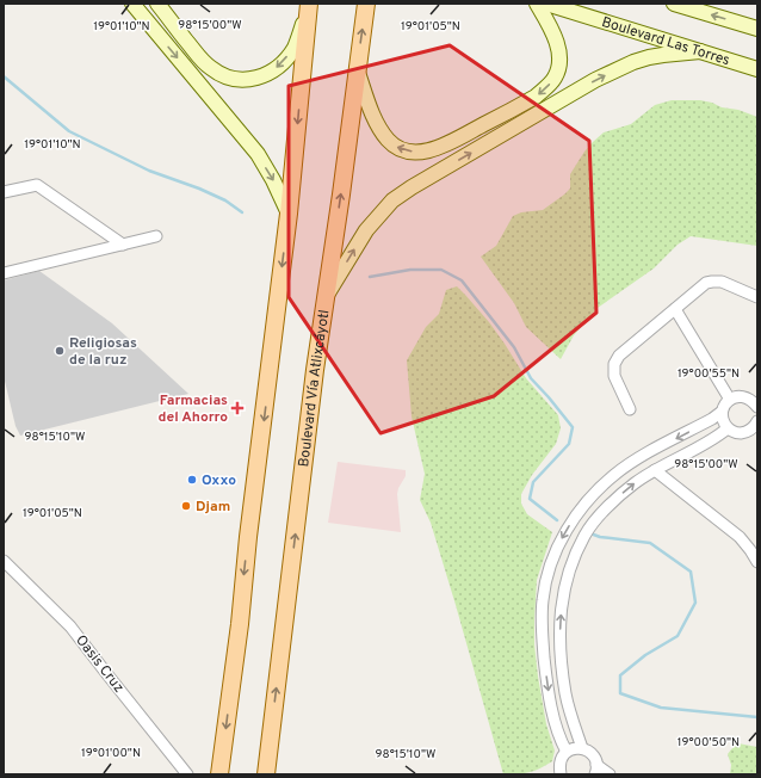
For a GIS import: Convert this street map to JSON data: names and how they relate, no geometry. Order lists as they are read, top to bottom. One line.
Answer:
{"streets":{"main road":["Boulevard Las Torres","Boulevard Vía Atlixcáyotl"],"street":["Oasis Cruz"]},"places":{"other":["Religiosas de la ruz","Oxxo","Djam"],"health":["Farmacias del Ahorro"]},"coordinates":["98°15'00\"W","19°01'10\"N","19°01'05\"N","19°00'55\"N","98°15'10\"W","19°00'50\"N","19°01'00\"N"]}
